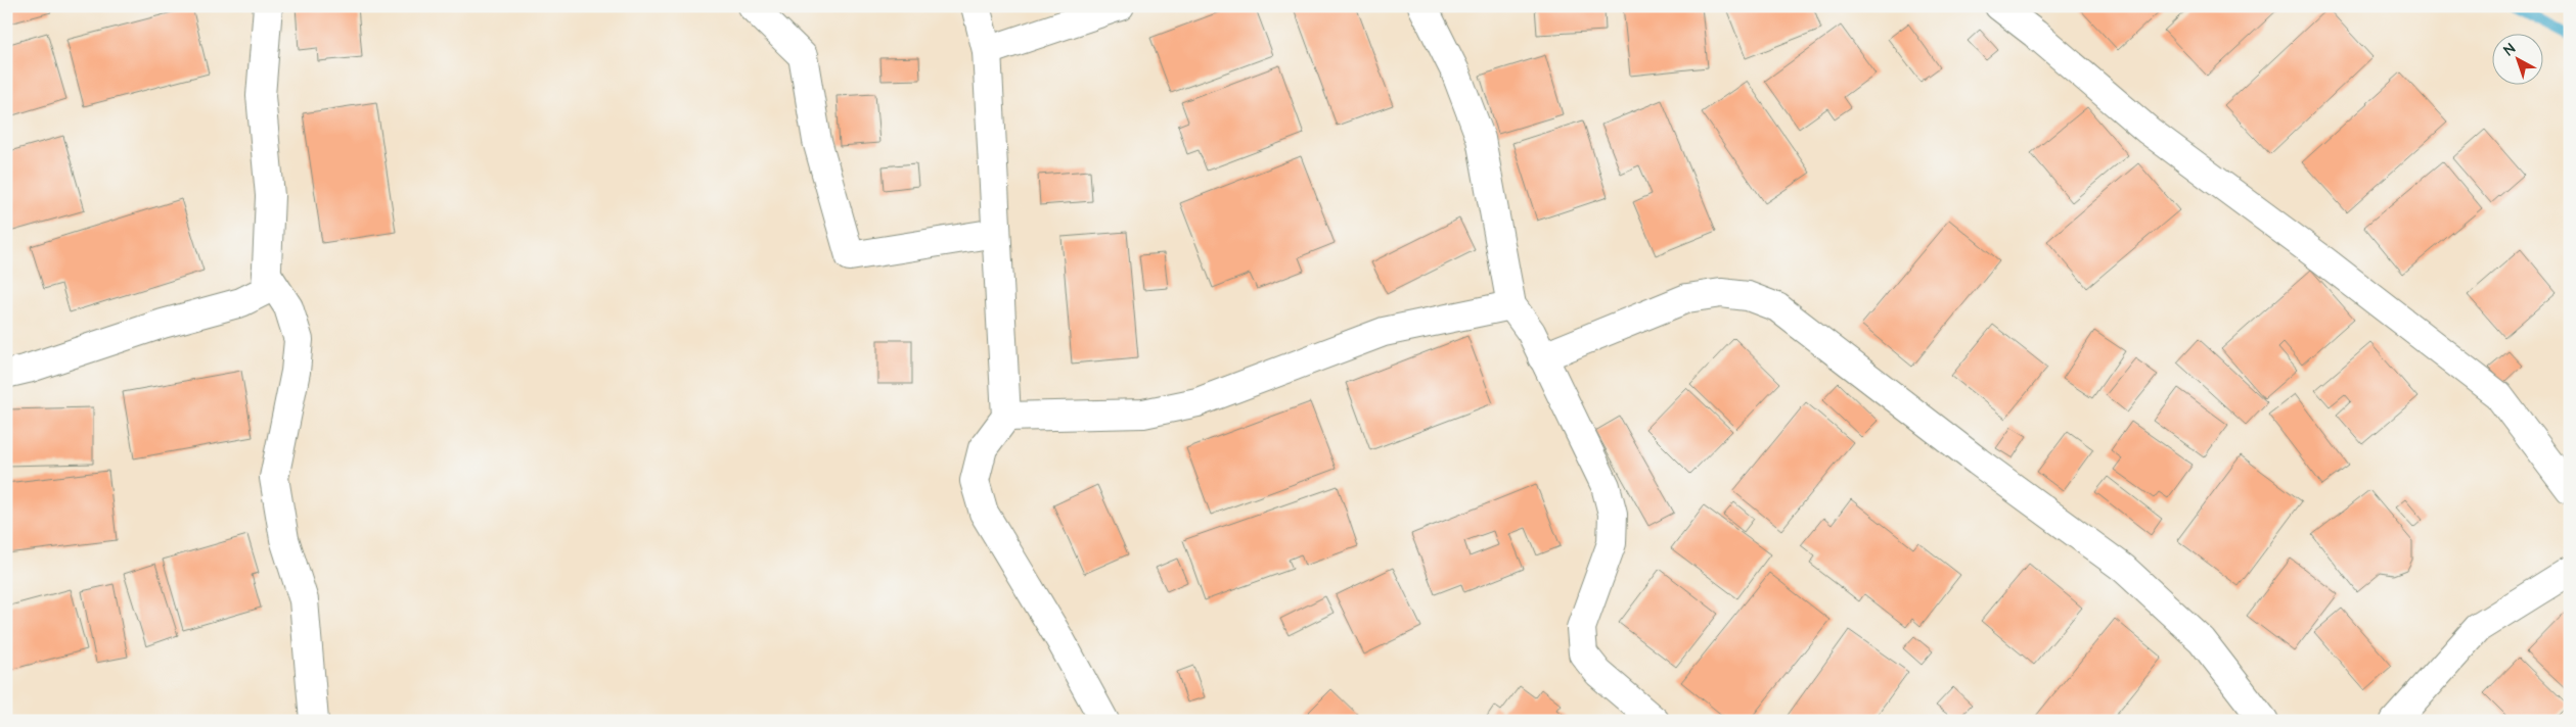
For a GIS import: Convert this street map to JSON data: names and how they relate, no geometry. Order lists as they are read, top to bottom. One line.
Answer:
{"north":"top left"}
